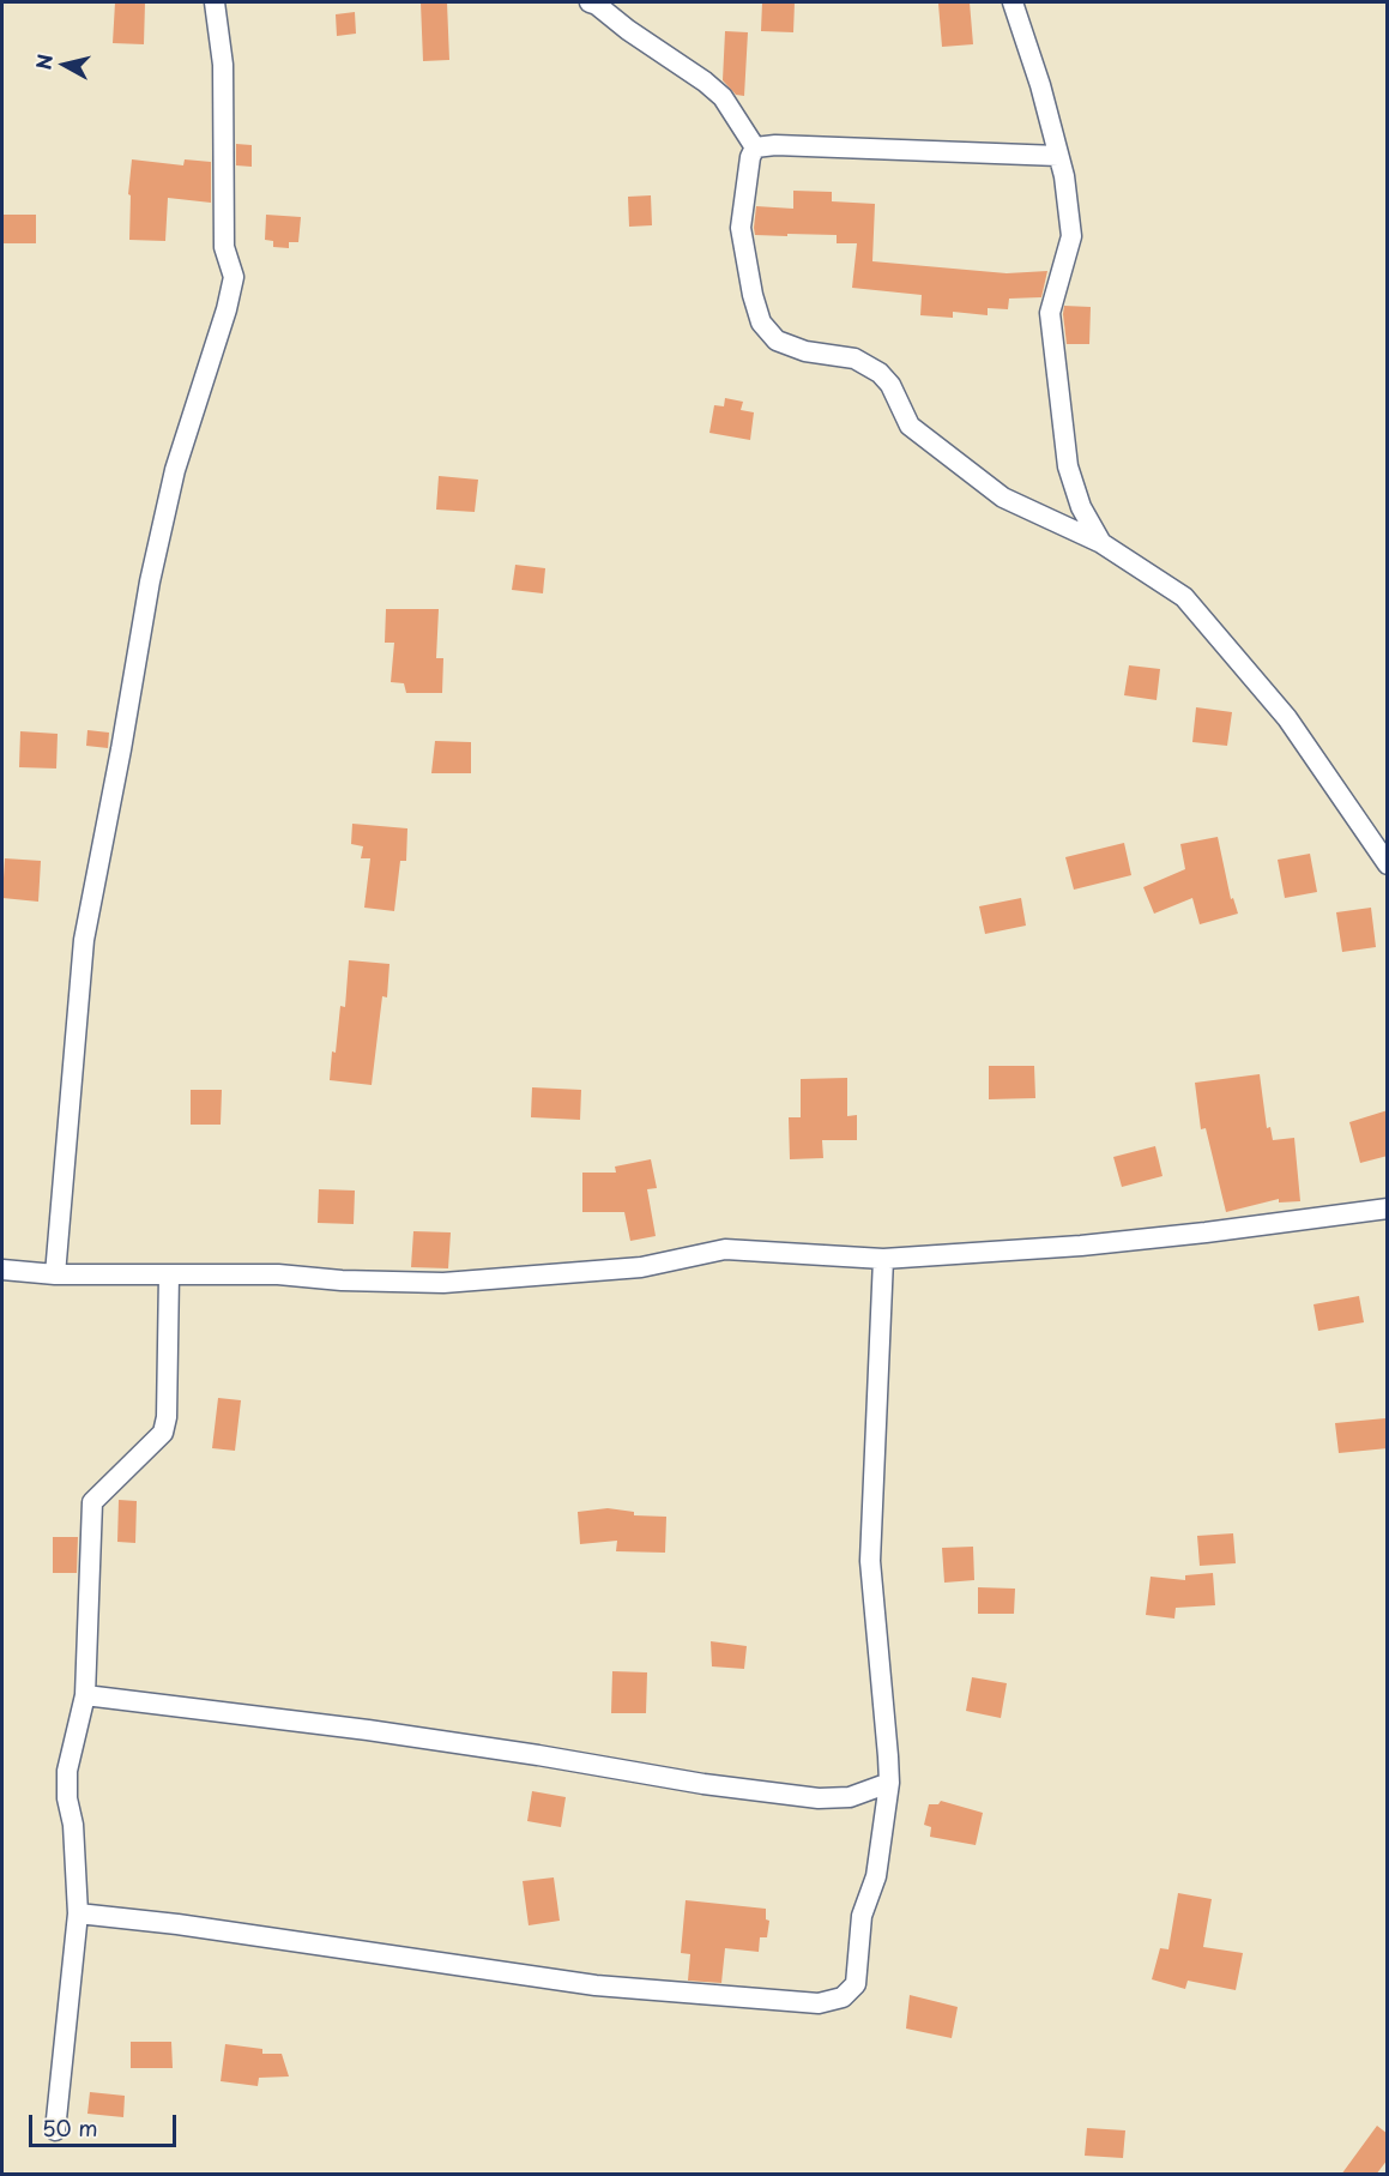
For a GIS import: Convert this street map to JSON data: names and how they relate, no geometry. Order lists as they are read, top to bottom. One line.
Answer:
{"scale_bar":"50 m","north":"left"}
